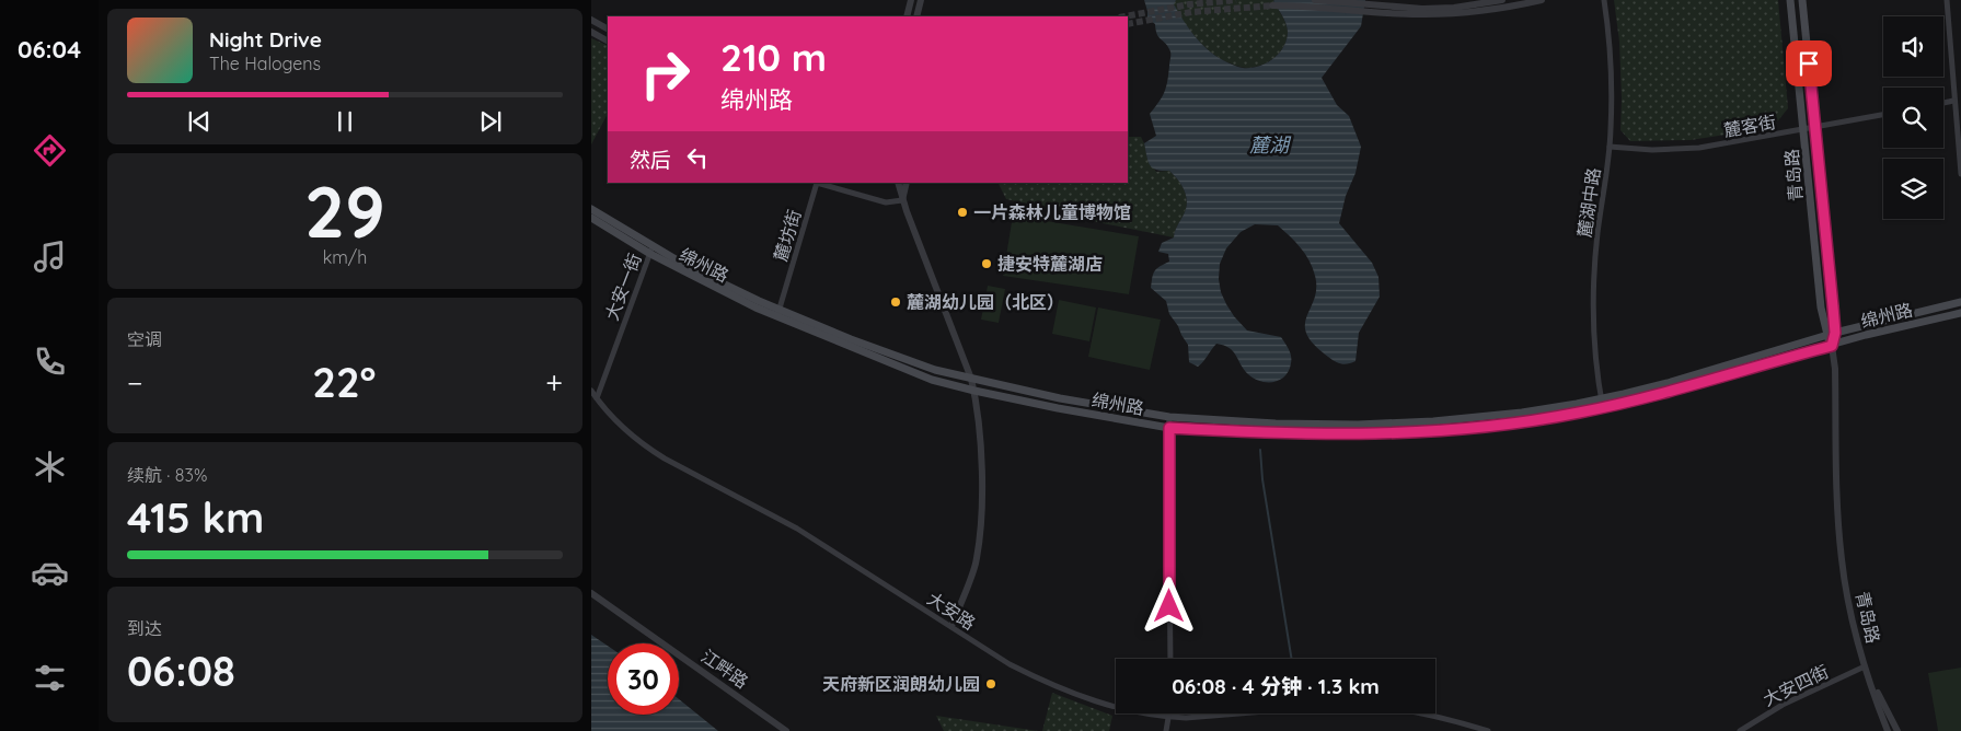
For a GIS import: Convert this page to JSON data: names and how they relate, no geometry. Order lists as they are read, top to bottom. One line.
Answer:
{"streets":{"main road":["青岛路","绵州路"],"street":["麓客街","麓湖中路","麓坊街","大安一街","大安路","江畔路","大安四街"]},"crossings":[["麓客街","青岛路"],["麓客街","麓湖中路"],["青岛路","绵州路"],["青岛路","大安四街"],["麓湖中路","绵州路"],["麓坊街","绵州路"],["绵州路","大安一街"],["大安一街","大安路"]],"water":["麓湖"],"places":["一片森林儿童博物馆","捷安特麓湖店","麓湖幼儿园（北区）","天府新区润朗幼儿园"],"page":{"tabs":"06:04","turn":["210 m","绵州路"],"song":["Night Drive","The Halogens"],"then":"然后","tile":[["29","km/h"],"空调",["续航 · 83%","415 km"],["到达","06:08"]],"heat":["−","22°","+"],"limit":"30","trip":"06:08 · 4 分钟 · 1.3 km"}}
